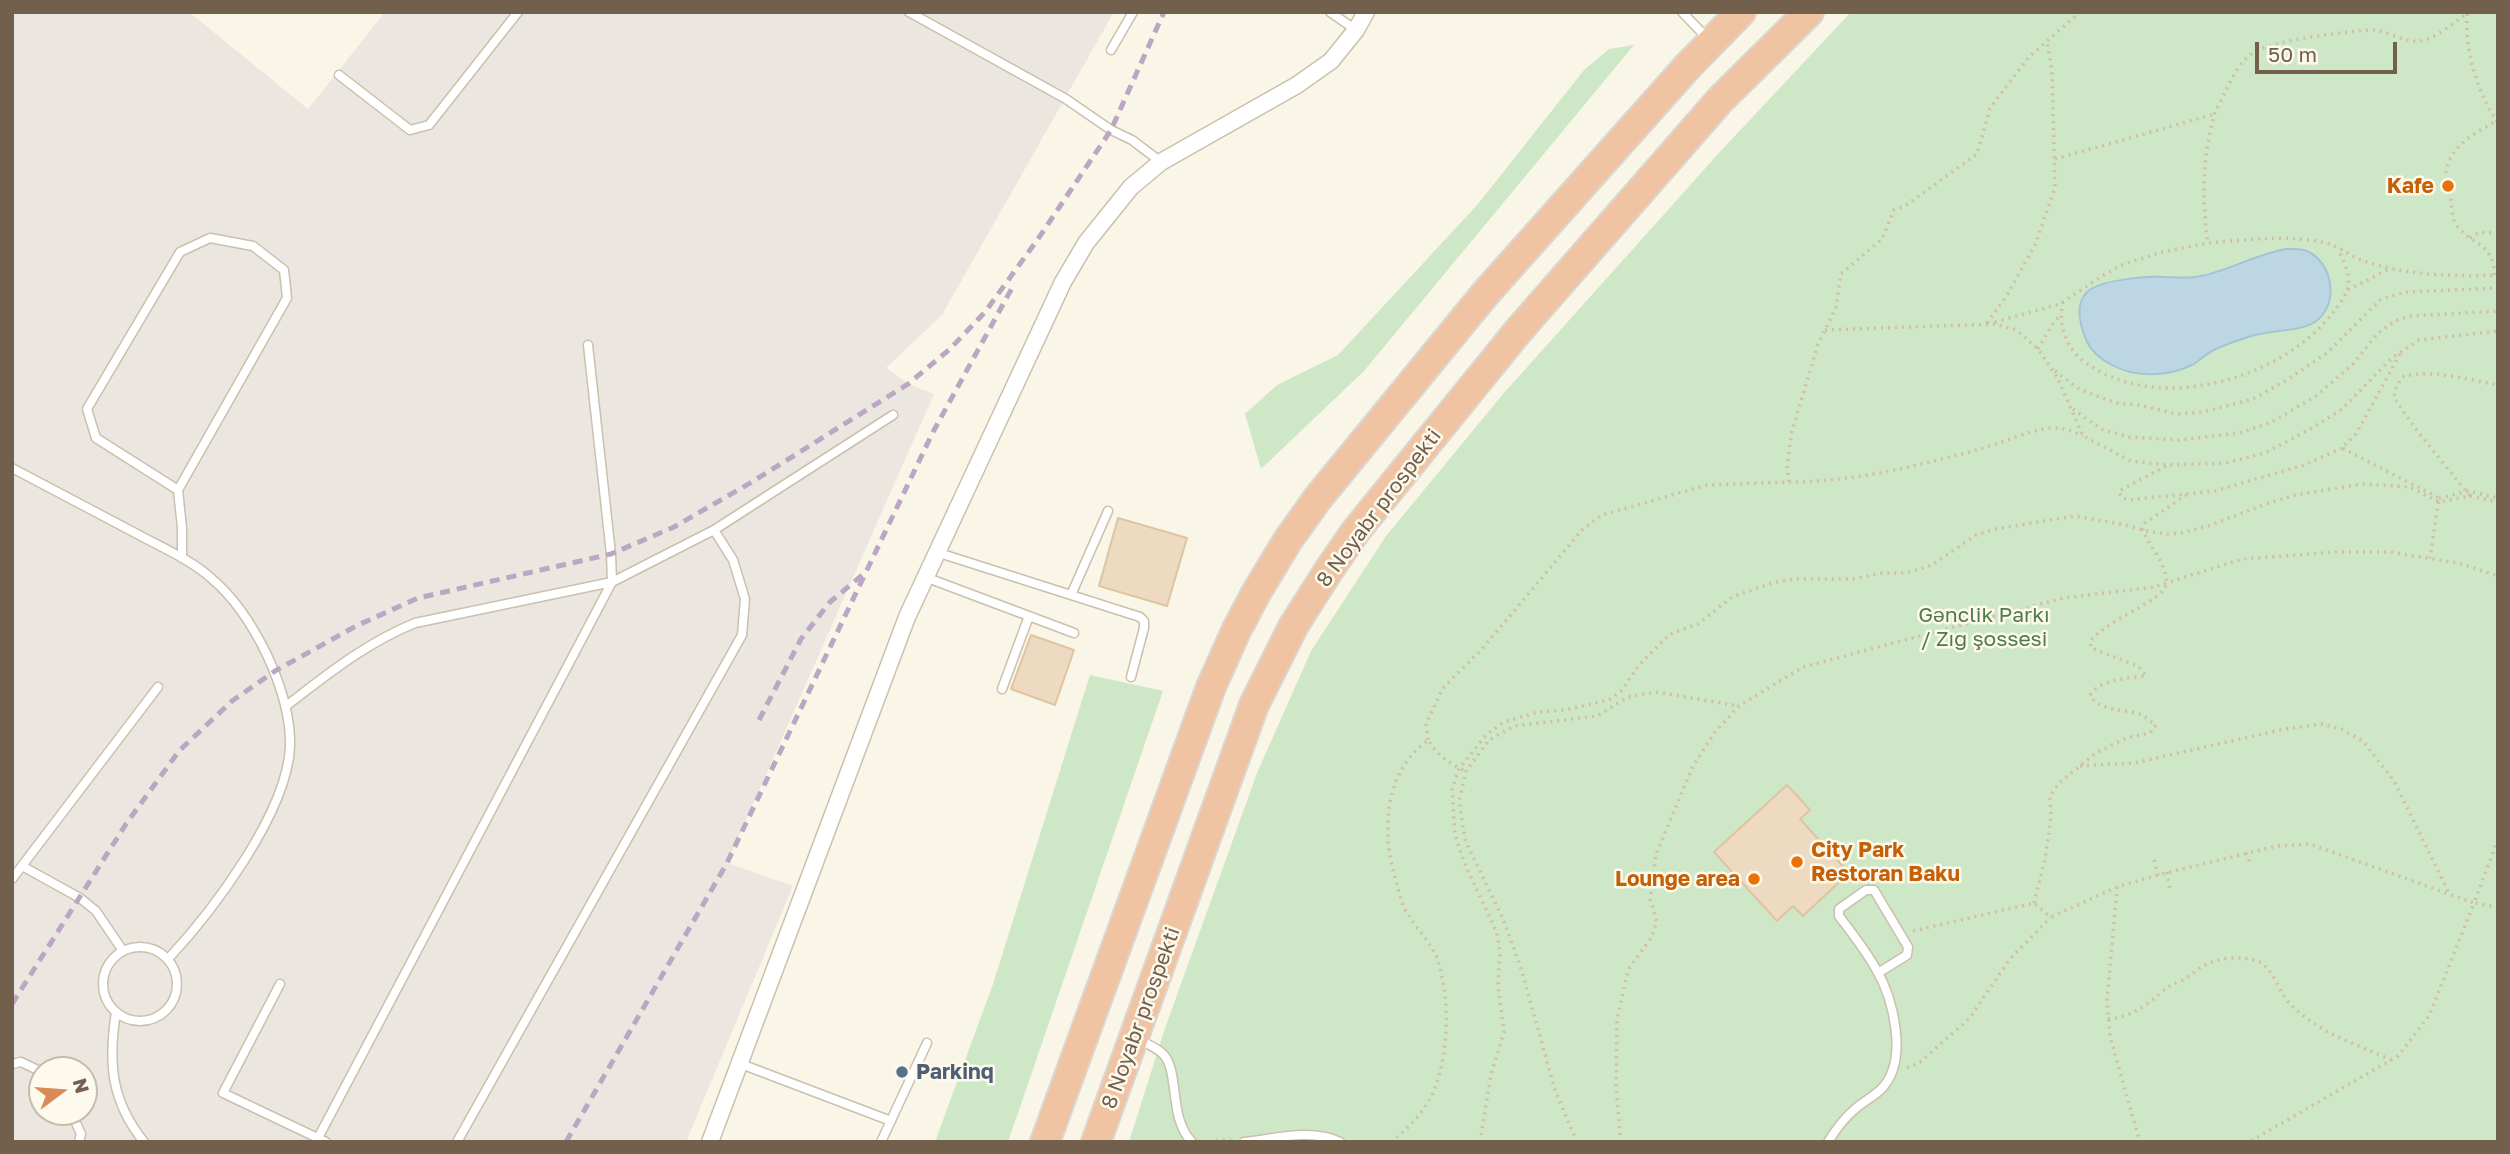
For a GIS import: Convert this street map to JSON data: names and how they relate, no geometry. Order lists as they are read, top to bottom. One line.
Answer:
{"streets":{"highway":["8 Noyabr prospekti"]},"parks":["Gənclik Parkı / Zığ şossesi"],"places":["Kafe","City Park Restoran Baku","Lounge area","Parkinq"],"scale_bar":"50 m","north":"right"}
